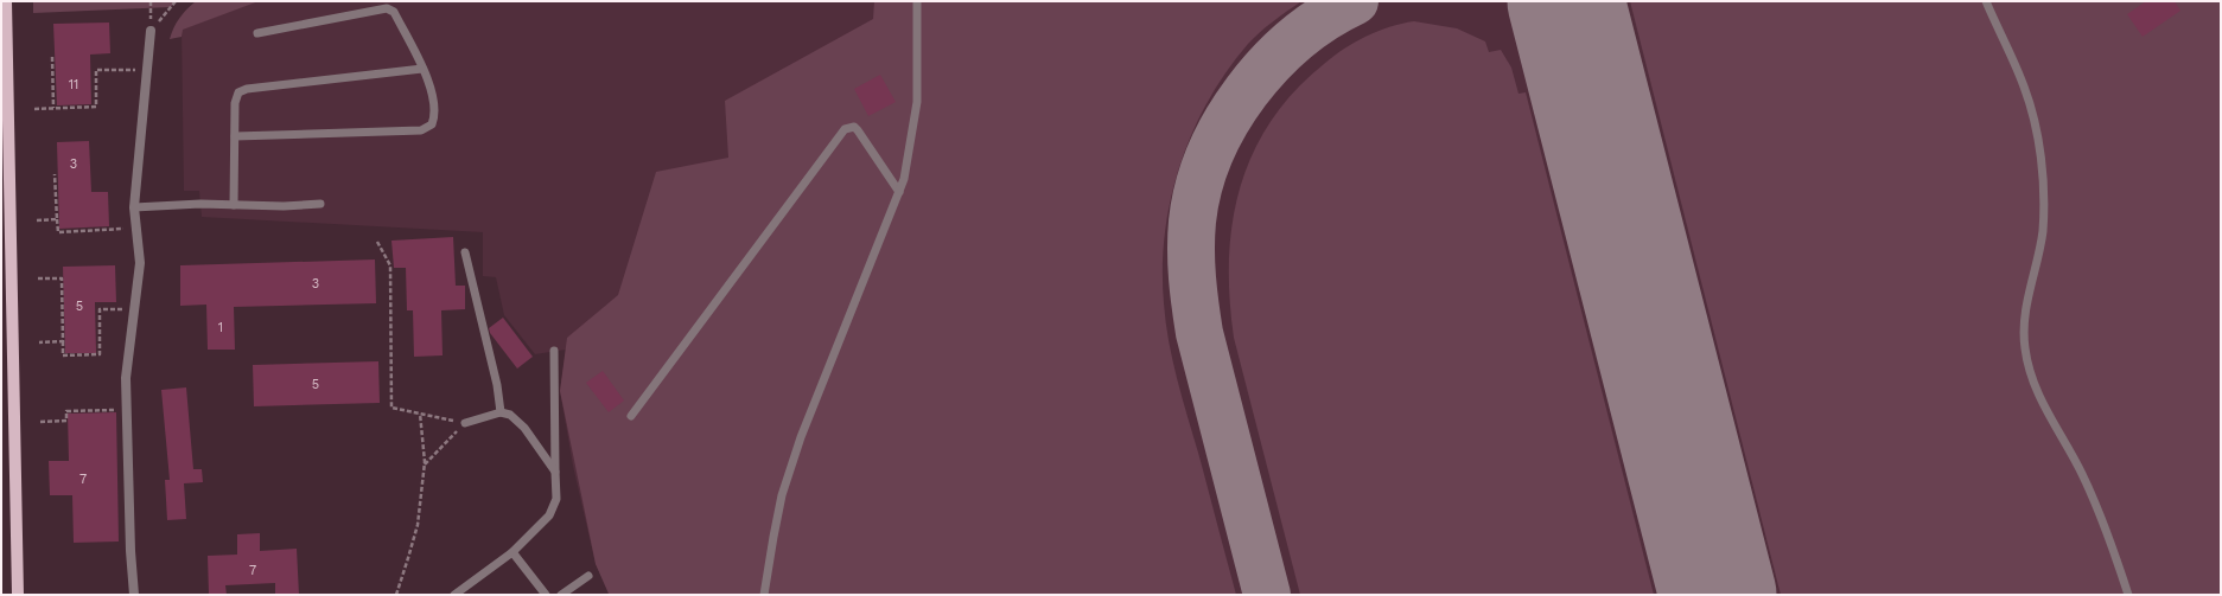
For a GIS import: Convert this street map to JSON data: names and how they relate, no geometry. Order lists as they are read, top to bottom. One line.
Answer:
{"house_numbers":["11","3","3","5","1","5","7","7"]}
